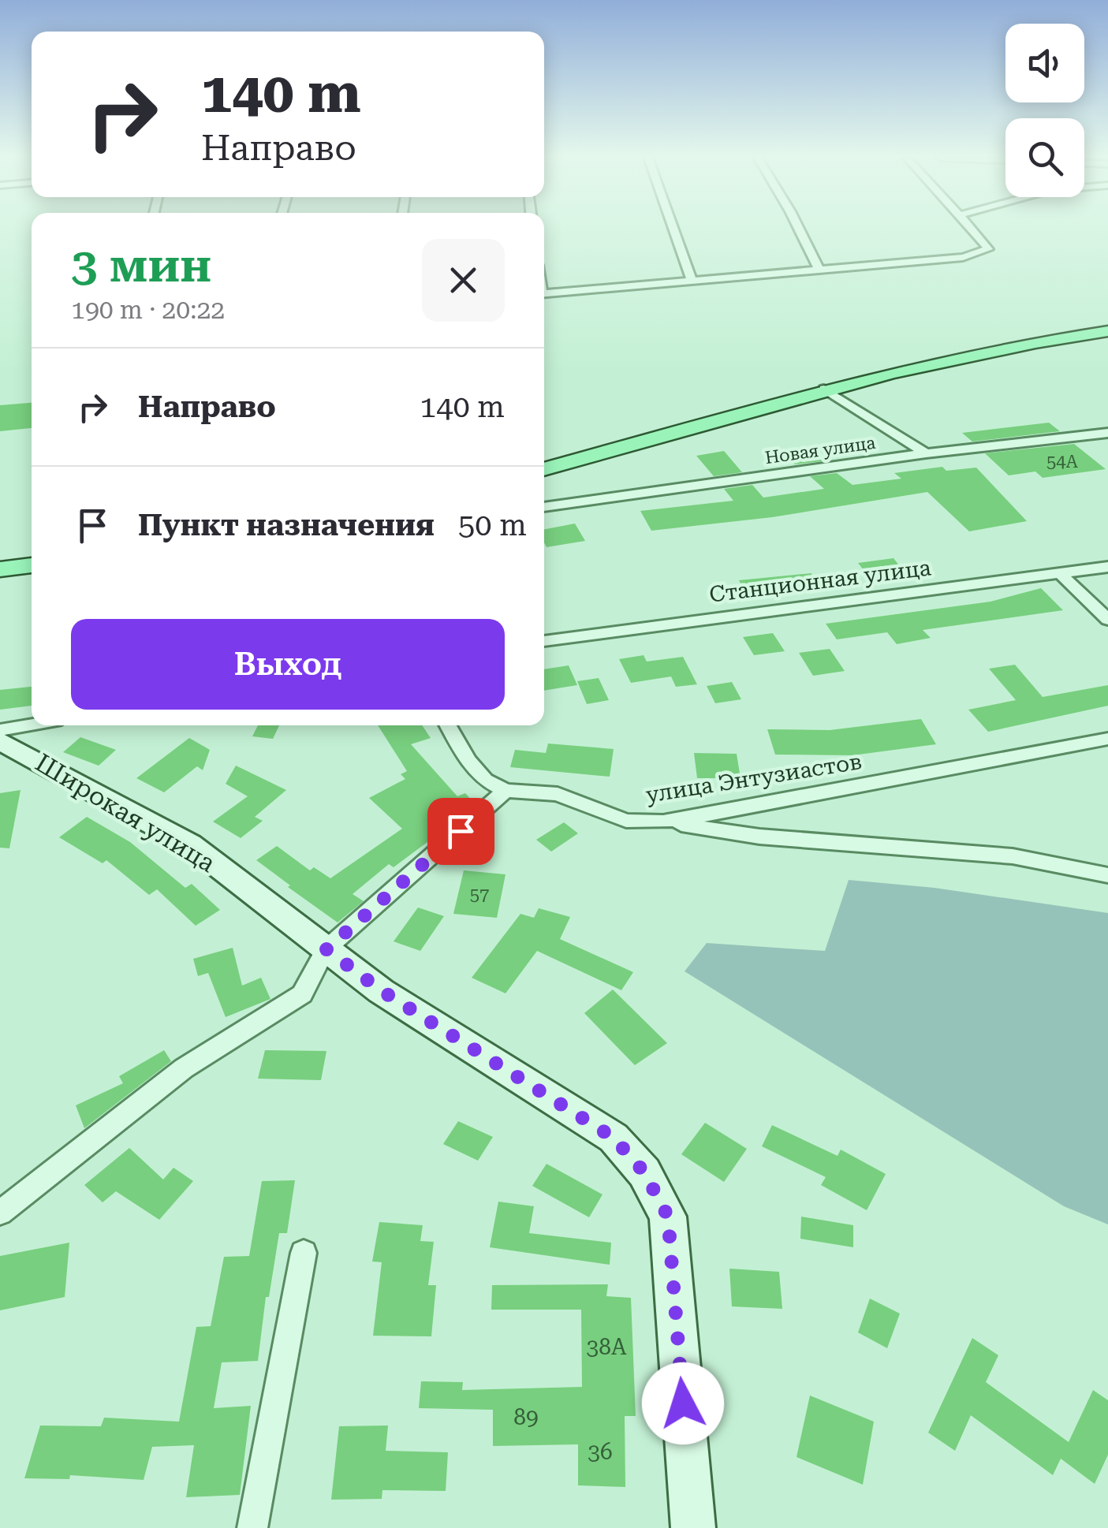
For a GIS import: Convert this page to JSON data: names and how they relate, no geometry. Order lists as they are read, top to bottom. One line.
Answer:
{"streets":{"street":["Новая улица","Станционная улица","улица Энтузиастов","Широкая улица"]},"house_numbers":["54А","57","38А","89","36"],"page":{"turn":["140 m","Направо"],"heading":["3 мин","190 m · 20:22"],"list":[{"name":"Направо","value":"140 m"},{"name":"Пункт назначения","value":"50 m"}],"buttons":"Выход"}}
